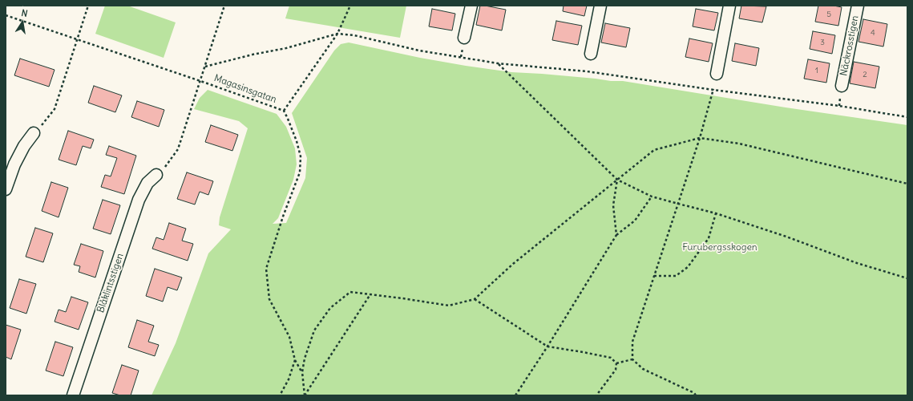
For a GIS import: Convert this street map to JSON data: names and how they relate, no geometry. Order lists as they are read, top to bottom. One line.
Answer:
{"streets":{"street":["Näckrosstigen","Blåklintsstigen"],"path":["Magasinsgatan"]},"parks":["Furubergsskogen"],"house_numbers":["5","4","3","1","2"],"north":"top"}
